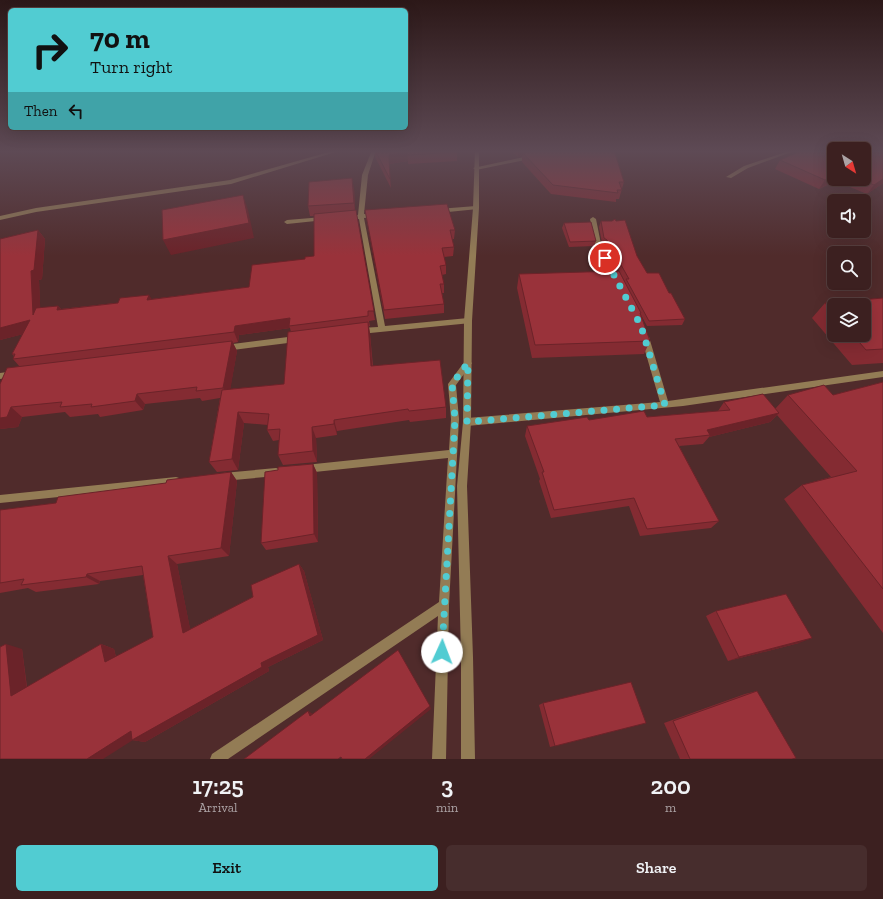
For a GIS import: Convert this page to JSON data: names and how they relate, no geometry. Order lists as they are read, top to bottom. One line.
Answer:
{"north":"bottom right","page":{"turn":["70 m","Turn right"],"then":"Then","eta":["17:25","Arrival","3","min","200","m"],"buttons":["Exit","Share"]}}
